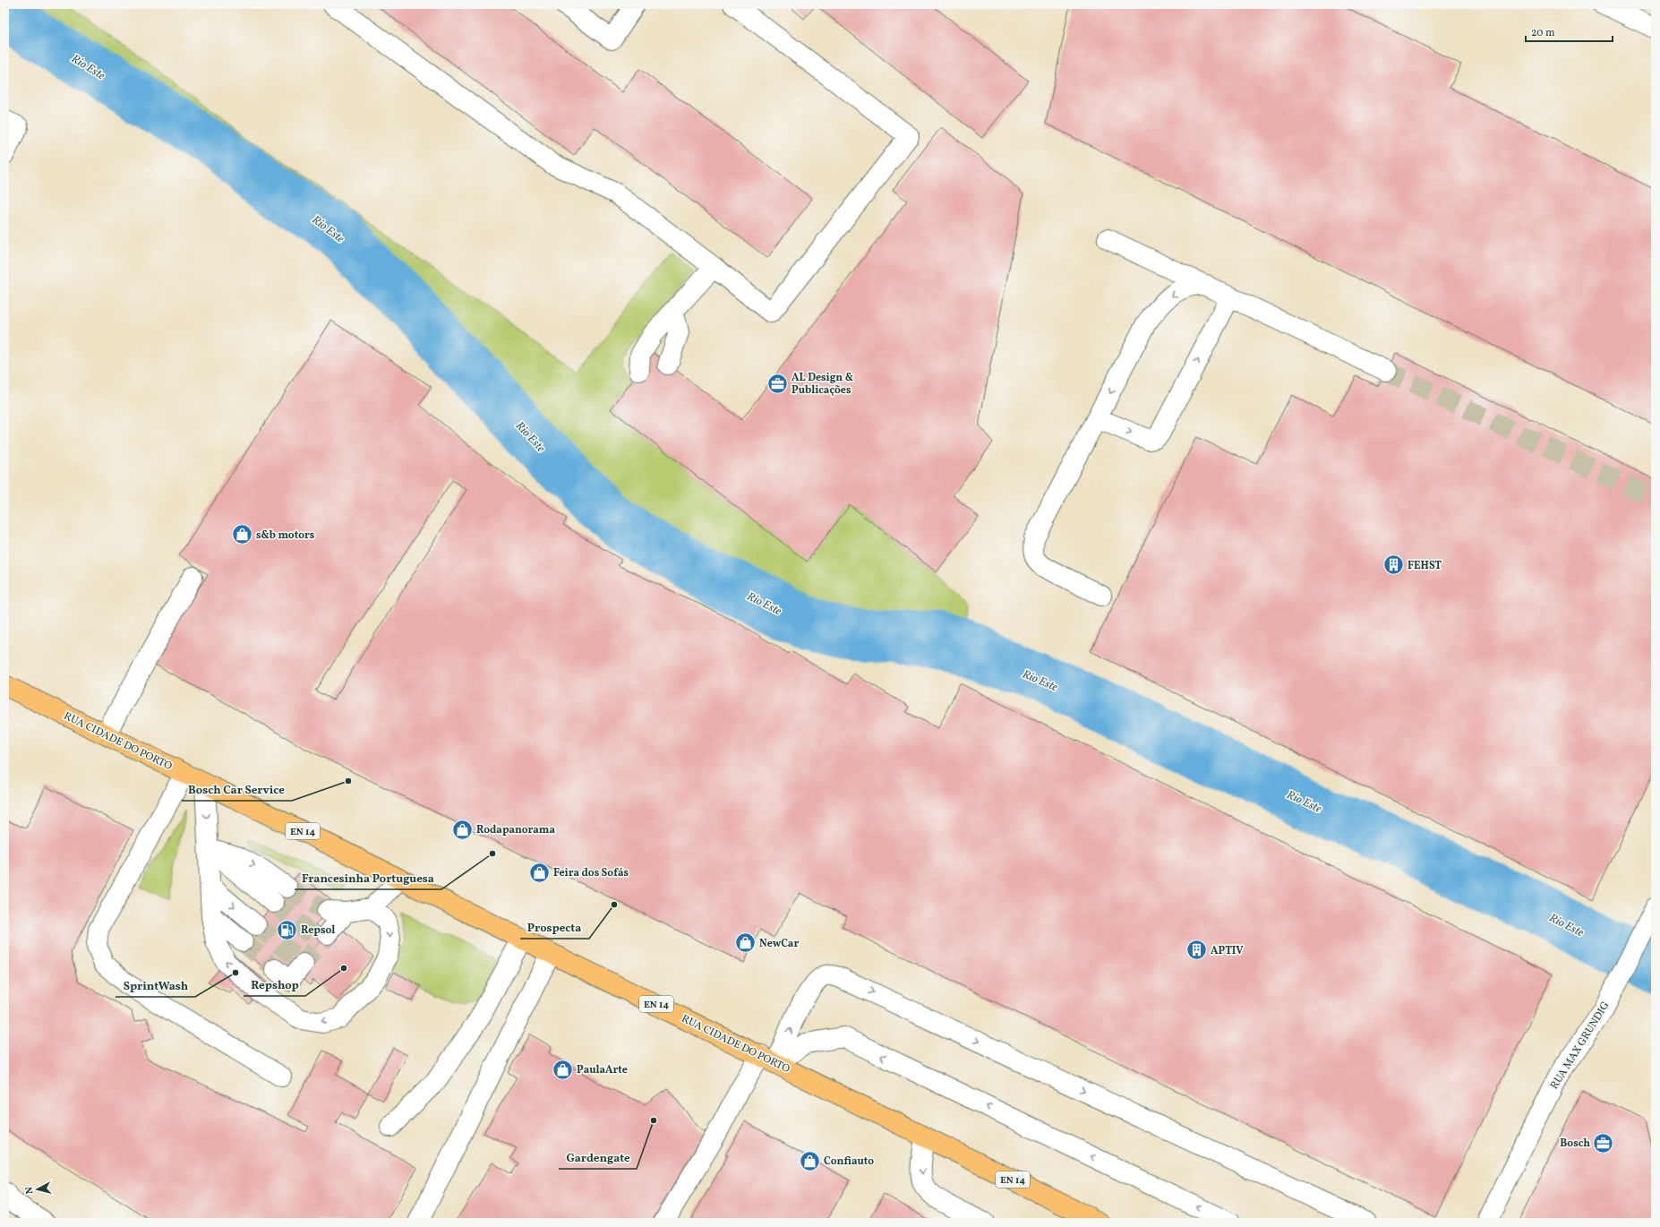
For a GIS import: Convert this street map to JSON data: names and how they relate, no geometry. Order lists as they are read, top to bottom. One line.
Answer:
{"streets":{"main road":["RUA CIDADE DO PORTO","EN 14"],"street":["RUA MAX GRUNDIG"]},"water":["Rio Este"],"places":{"office":["AL Design & Publicações","Bosch"],"shop":["s&b motors","Rodapanorama","Feira dos Sofás","NewCar","PaulaArte","Confiauto"],"building":["FEHST","APTIV"],"other":["Bosch Car Service","Francesinha Portuguesa","Prospecta","Repshop","SprintWash","Gardengate"],"fuel station":["Repsol"]},"scale_bar":"20 m","north":"left"}
